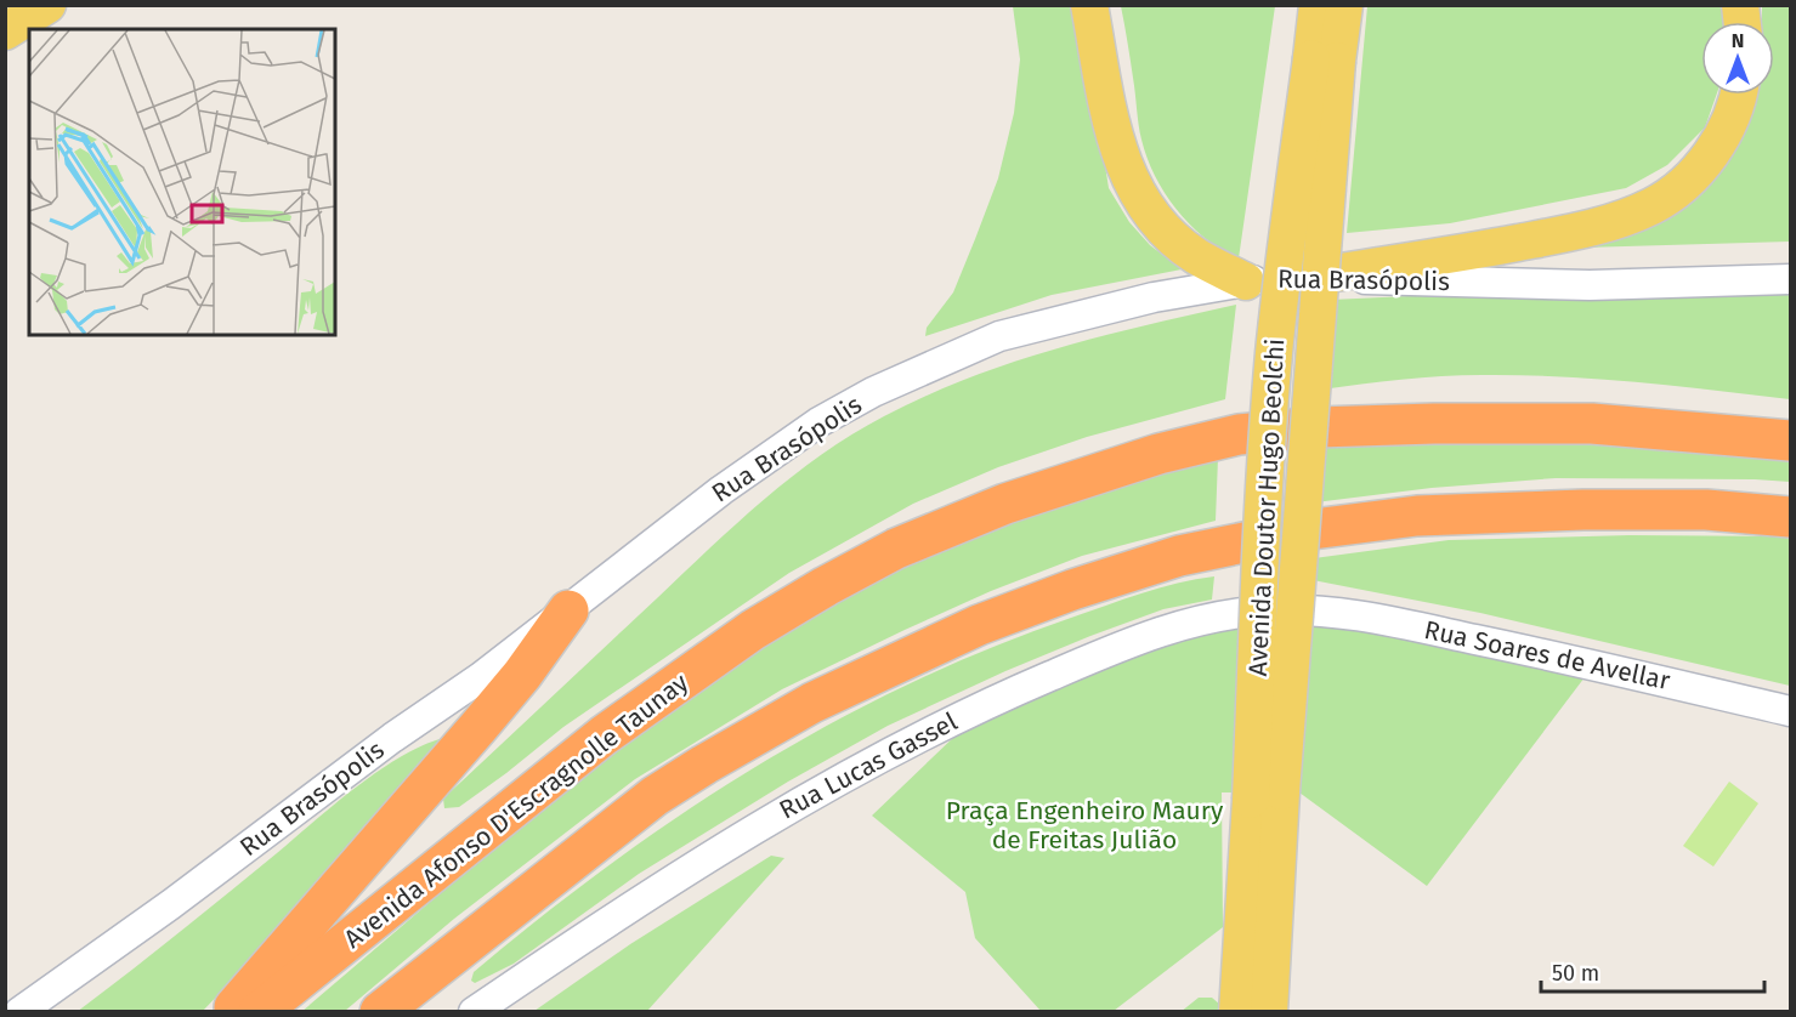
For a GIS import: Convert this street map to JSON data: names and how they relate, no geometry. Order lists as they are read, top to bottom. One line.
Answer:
{"streets":{"highway":["Avenida Afonso D'Escragnolle Taunay"],"main road":["Avenida Doutor Hugo Beolchi"],"street":["Rua Brasópolis","Rua Soares de Avellar","Rua Lucas Gassel"]},"crossings":[["Rua Soares de Avellar","Rua Lucas Gassel"]],"parks":["Praça Engenheiro Maury de Freitas Julião"],"scale_bar":"50 m","north":"top"}
